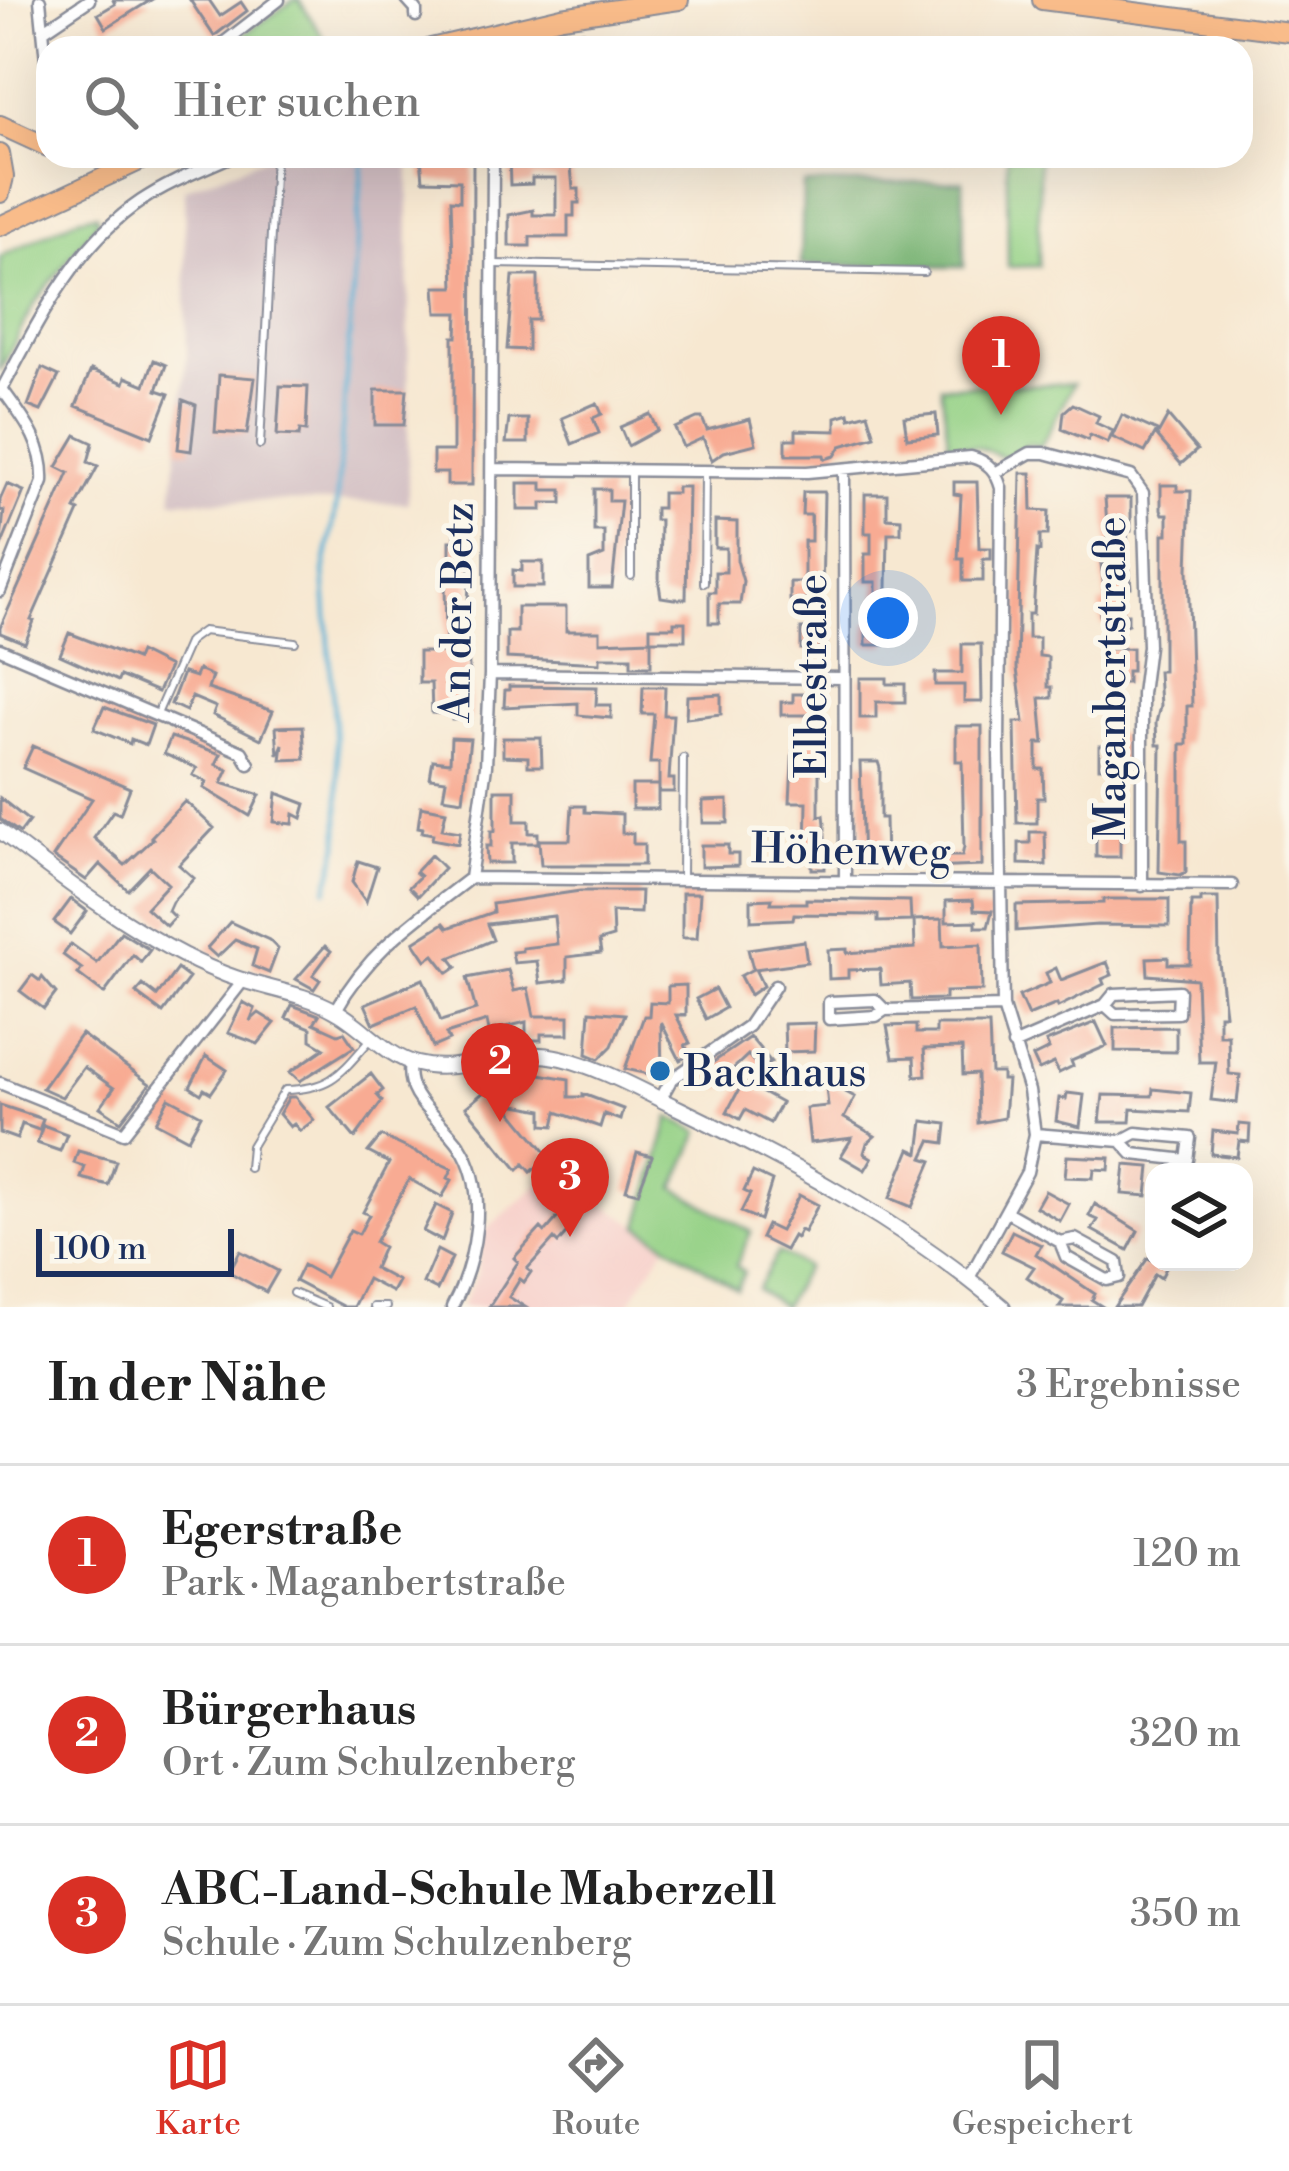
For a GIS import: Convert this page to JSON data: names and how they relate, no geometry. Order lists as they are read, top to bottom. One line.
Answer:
{"streets":{"street":["An der Betz","Elbestraße","Maganbertstraße","Höhenweg"]},"crossings":[["An der Betz","Höhenweg"],["Elbestraße","Höhenweg"],["Maganbertstraße","Höhenweg"]],"places":["Backhaus"],"scale_bar":"100 m","page":{"search":"Hier suchen","pins":["1","2","3"],"scale":"100 m","heading":["In der Nähe","3 Ergebnisse"],"list":[{"mark":"1","name":"Egerstraße","note":"Park · Maganbertstraße","value":"120 m"},{"mark":"2","name":"Bürgerhaus","note":"Ort · Zum Schulzenberg","value":"320 m"},{"mark":"3","name":"ABC-Land-Schule Maberzell","note":"Schule · Zum Schulzenberg","value":"350 m"}],"nav":["Karte","Route","Gespeichert"]}}
